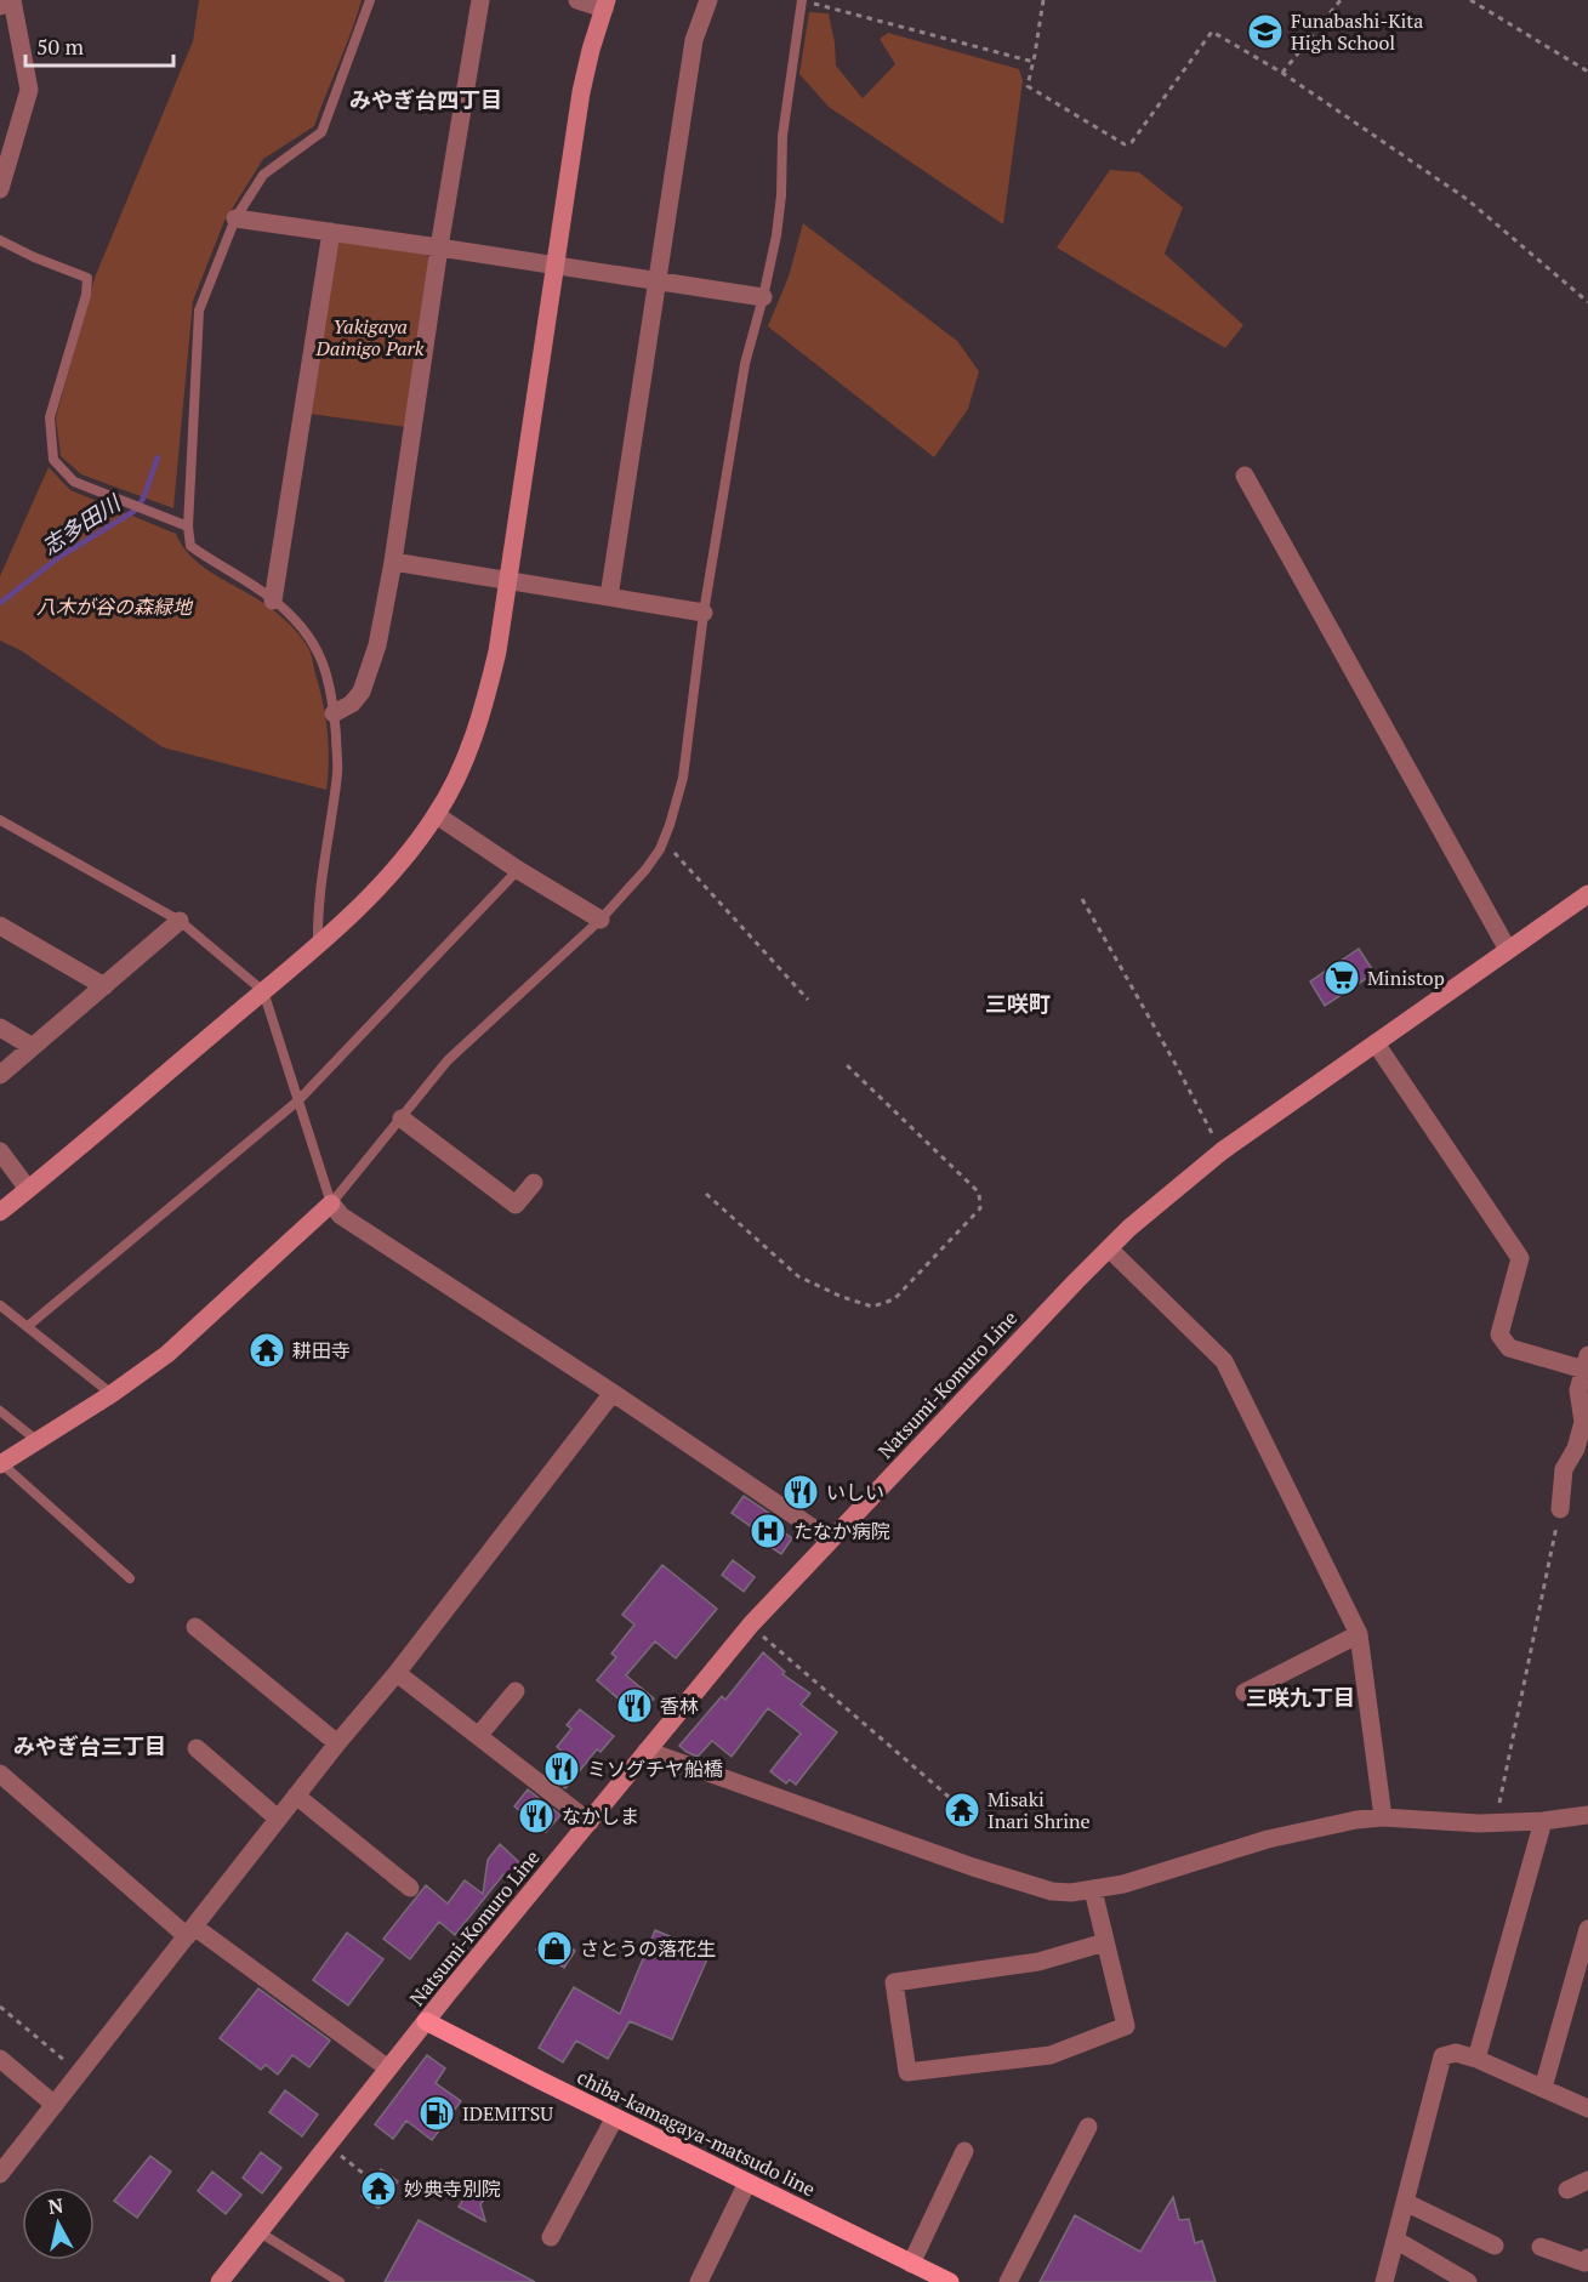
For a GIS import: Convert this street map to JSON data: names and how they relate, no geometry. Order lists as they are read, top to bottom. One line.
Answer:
{"streets":{"main road":["Natsumi-Komuro Line","chiba-kamagaya-matsudo line"]},"crossings":[["Natsumi-Komuro Line","chiba-kamagaya-matsudo line"]],"districts":["みやぎ台四丁目","三咲町","三咲九丁目","みやぎ台三丁目"],"water":["志多田川"],"parks":["Yakigaya Dainigo Park","八木が谷の森緑地"],"places":{"school or university":["Funabashi-Kita High School"],"supermarket":["Ministop"],"temple":["耕田寺","Misaki Inari Shrine","妙典寺別院"],"restaurant":["いしい","香林","ミソグチヤ船橋","なかしま"],"hospital":["たなか病院"],"shop":["さとうの落花生"],"fuel station":["IDEMITSU"]},"scale_bar":"50 m","north":"top"}
